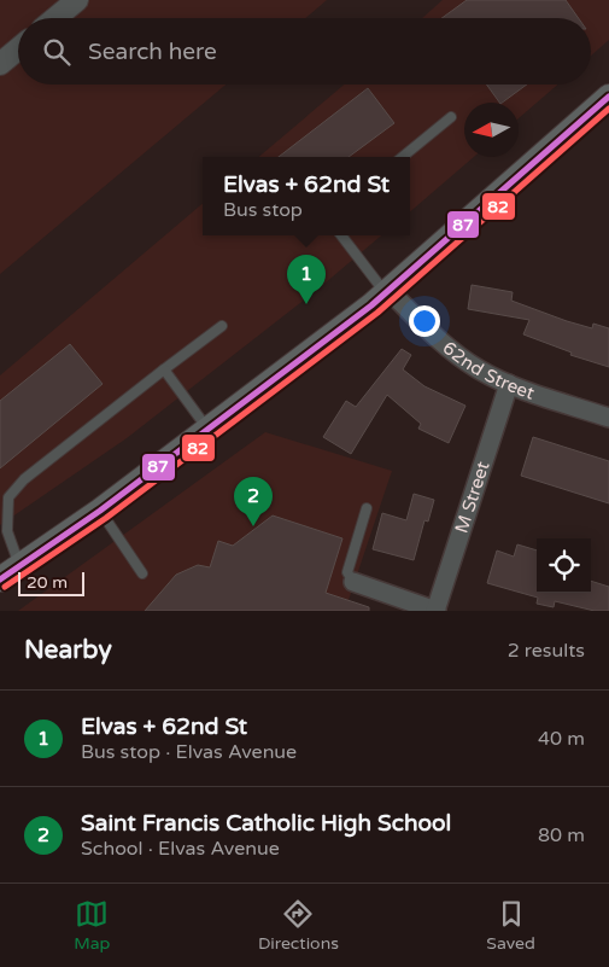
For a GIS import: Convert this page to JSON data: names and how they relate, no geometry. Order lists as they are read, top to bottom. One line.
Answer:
{"streets":{"street":["62nd Street","M Street"]},"crossings":[["62nd Street","M Street"]],"lines":["transit line 87","transit line 82"],"scale_bar":"20 m","north":"left","page":{"search":"Search here","popup":["Elvas + 62nd St","Bus stop"],"pins":["1","2"],"scale":"20 m","heading":["Nearby","2 results"],"list":[{"mark":"1","name":"Elvas + 62nd St","note":"Bus stop · Elvas Avenue","value":"40 m"},{"mark":"2","name":"Saint Francis Catholic High School","note":"School · Elvas Avenue","value":"80 m"}],"nav":["Map","Directions","Saved"]}}
